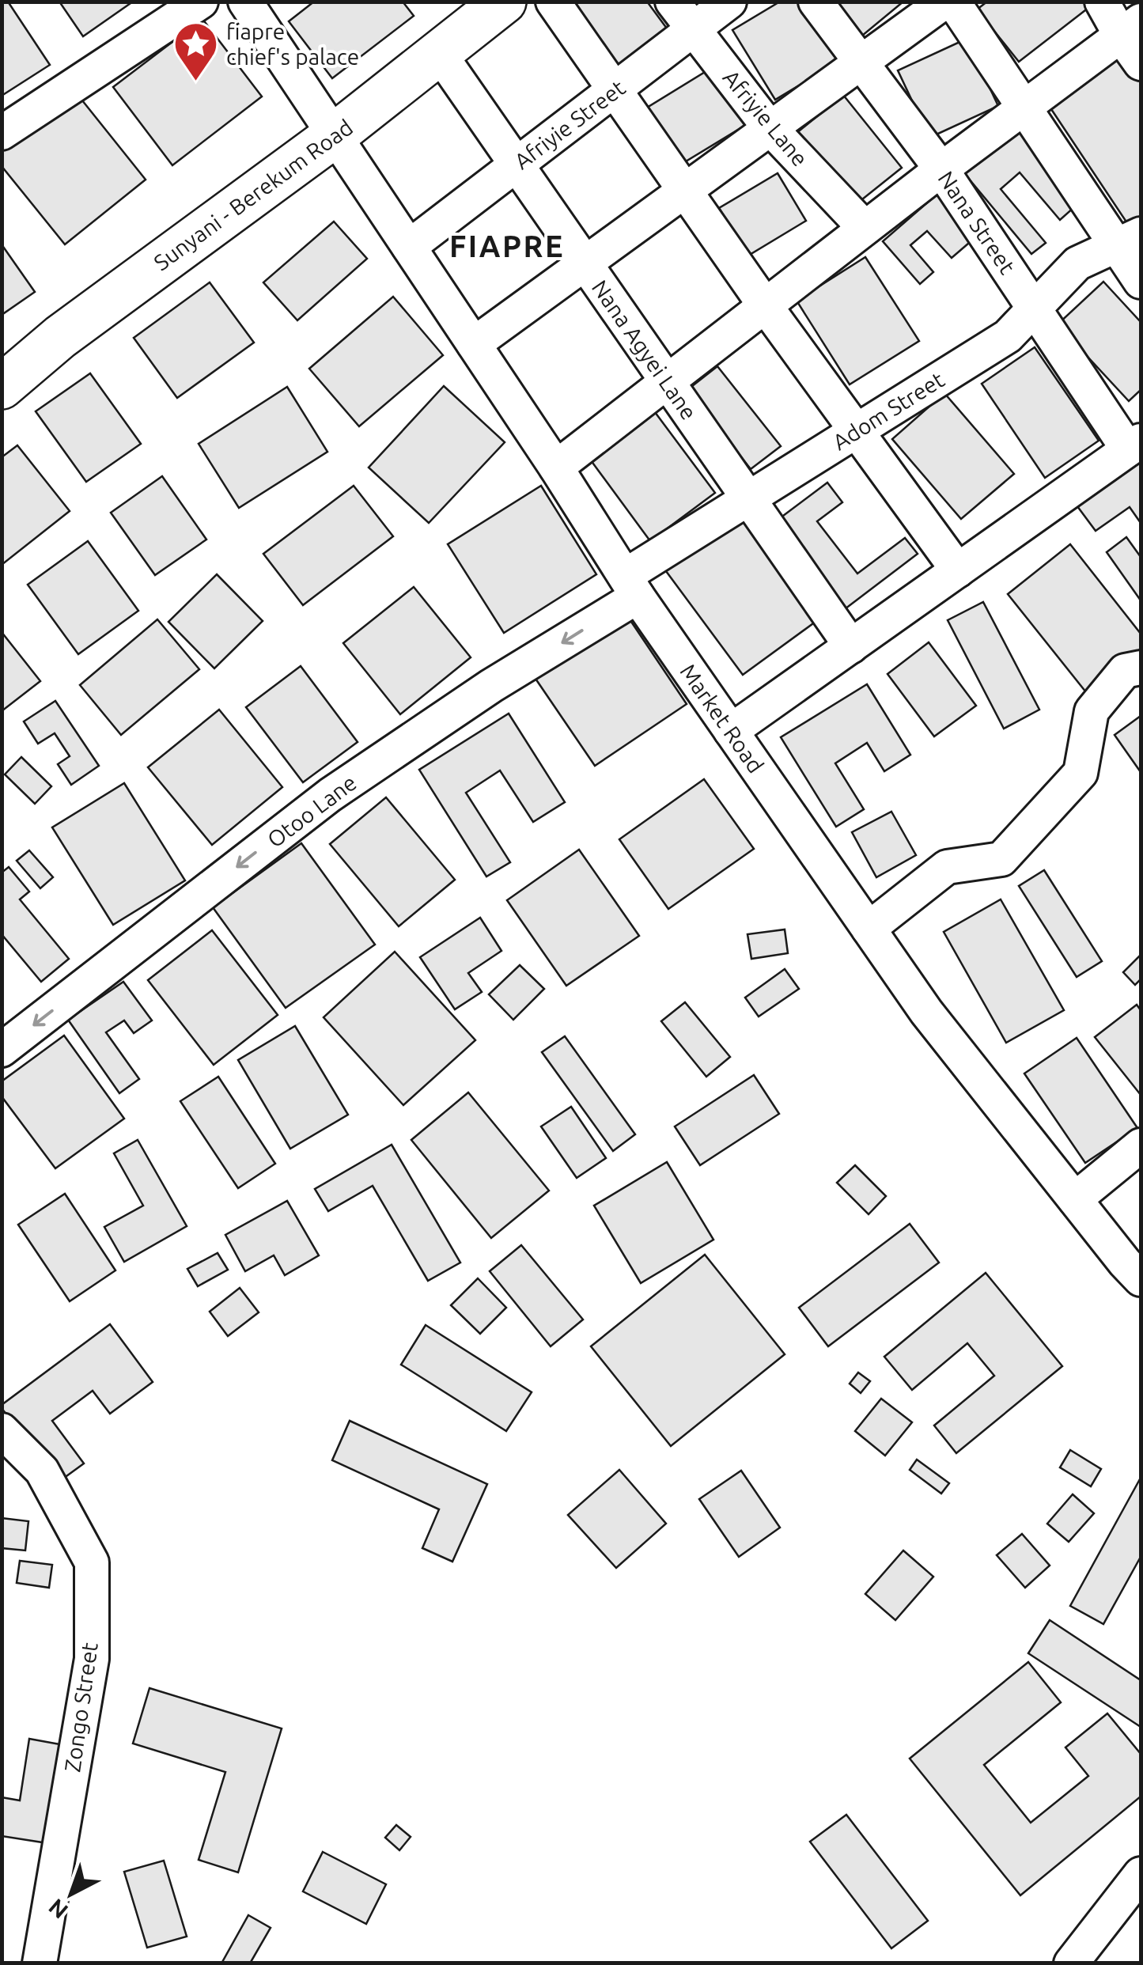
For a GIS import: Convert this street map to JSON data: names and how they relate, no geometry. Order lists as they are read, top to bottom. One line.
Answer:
{"streets":{"main road":["Sunyani - Berekum Road"],"street":["Afriyie Lane","Afriyie Street","Nana Street","Nana Agyei Lane","Adom Street","Market Road","Otoo Lane","Zongo Street"]},"crossings":[["Afriyie Lane","Afriyie Street"],["Afriyie Street","Nana Agyei Lane"],["Afriyie Street","Market Road"],["Sunyani - Berekum Road","Nana Agyei Lane"],["Sunyani - Berekum Road","Market Road"],["Nana Street","Adom Street"],["Nana Agyei Lane","Adom Street"],["Adom Street","Market Road"],["Adom Street","Otoo Lane"],["Market Road","Otoo Lane"]],"one_way":["Otoo Lane"],"districts":["FIAPRE"],"places":{"place":["fiapre chief's palace"]},"north":"bottom left"}
